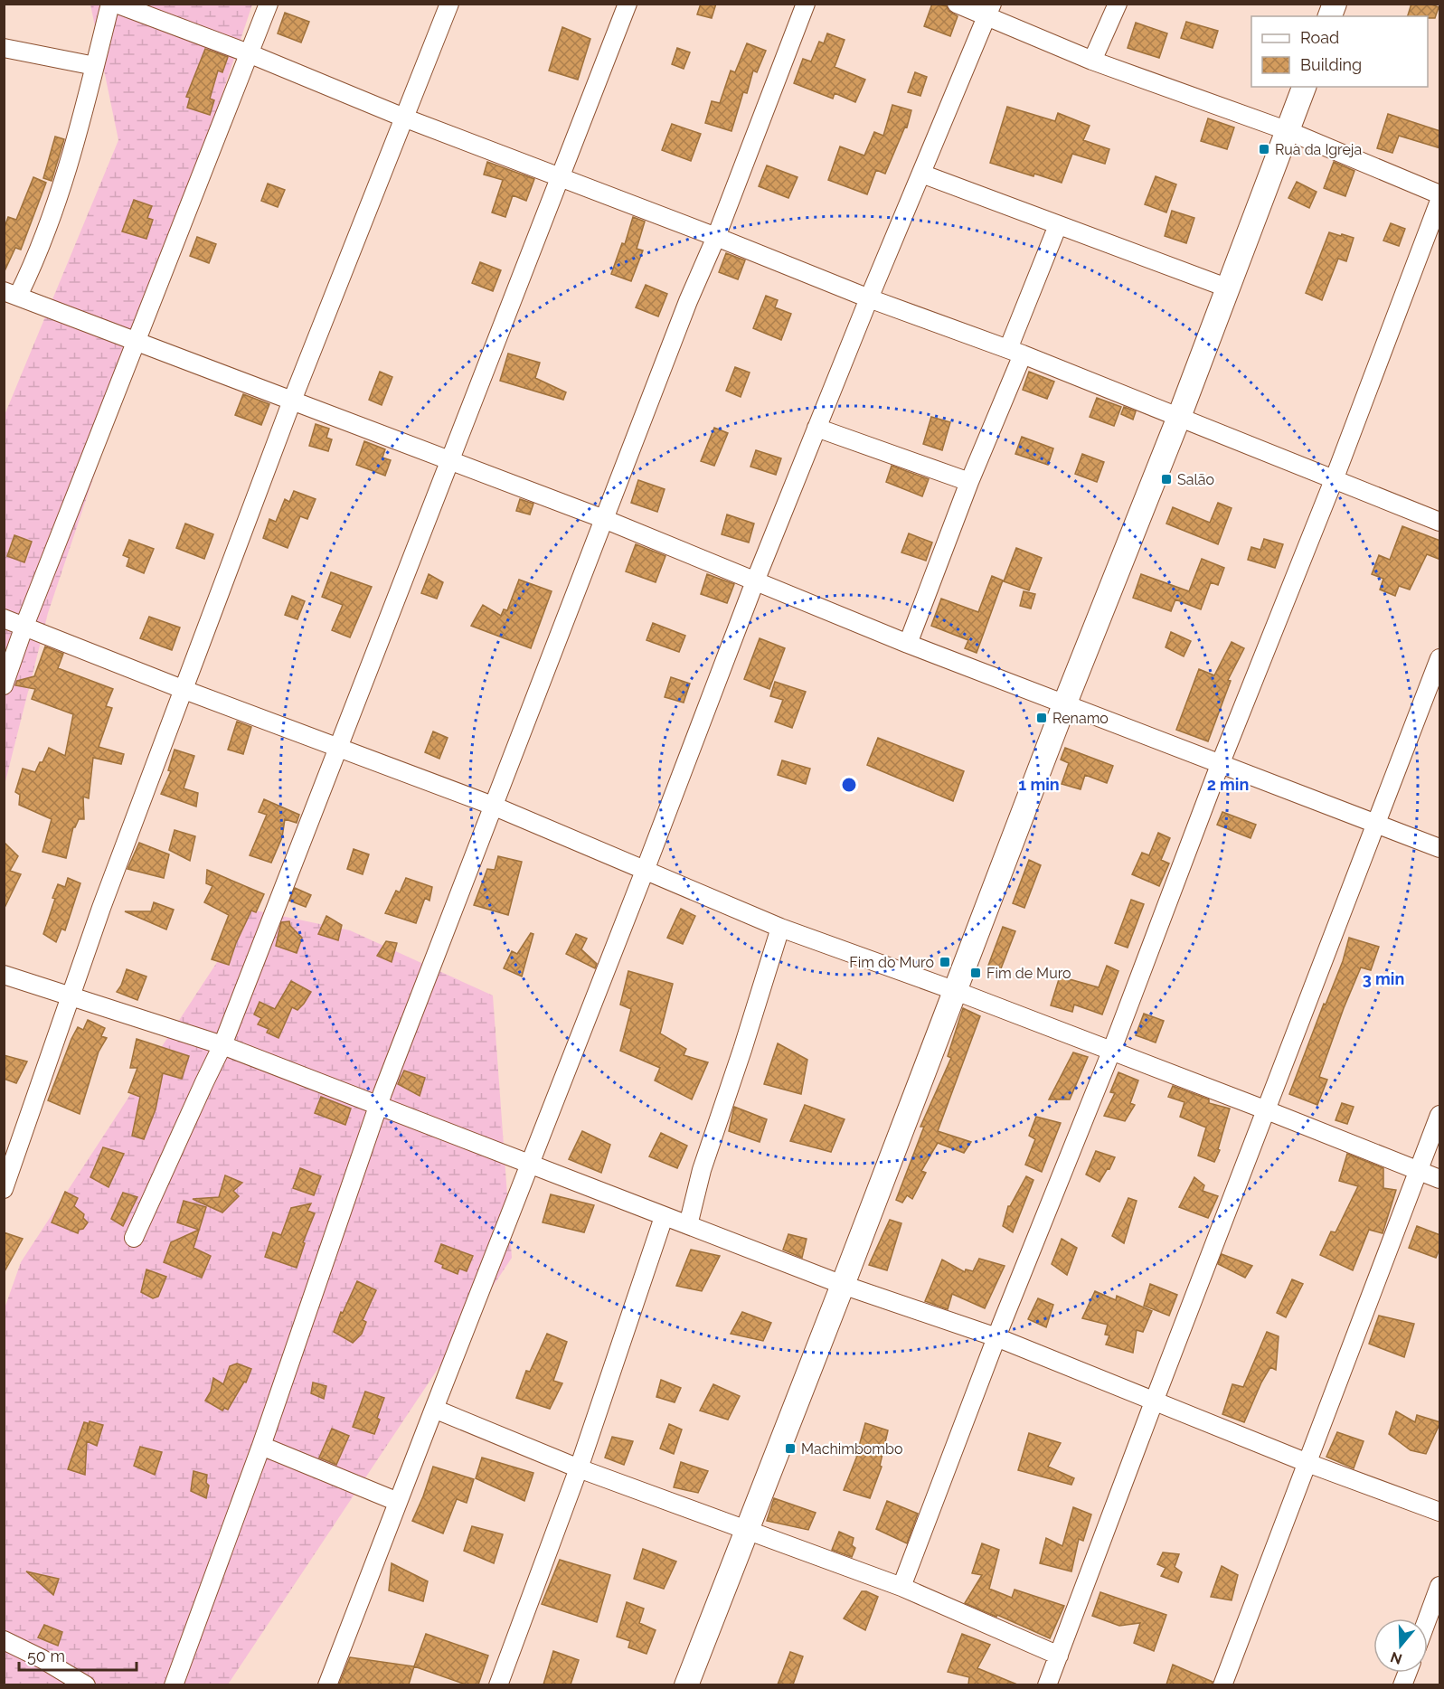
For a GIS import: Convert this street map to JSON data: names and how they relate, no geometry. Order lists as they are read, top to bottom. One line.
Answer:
{"places":{"transit":["Rua da Igreja","Salão","Renamo","Fim do Muro","Fim de Muro","Machimbombo"]},"legend":["Road","Building"],"scale_bar":"50 m","north":"bottom","rings":["1 min","2 min","3 min"]}
